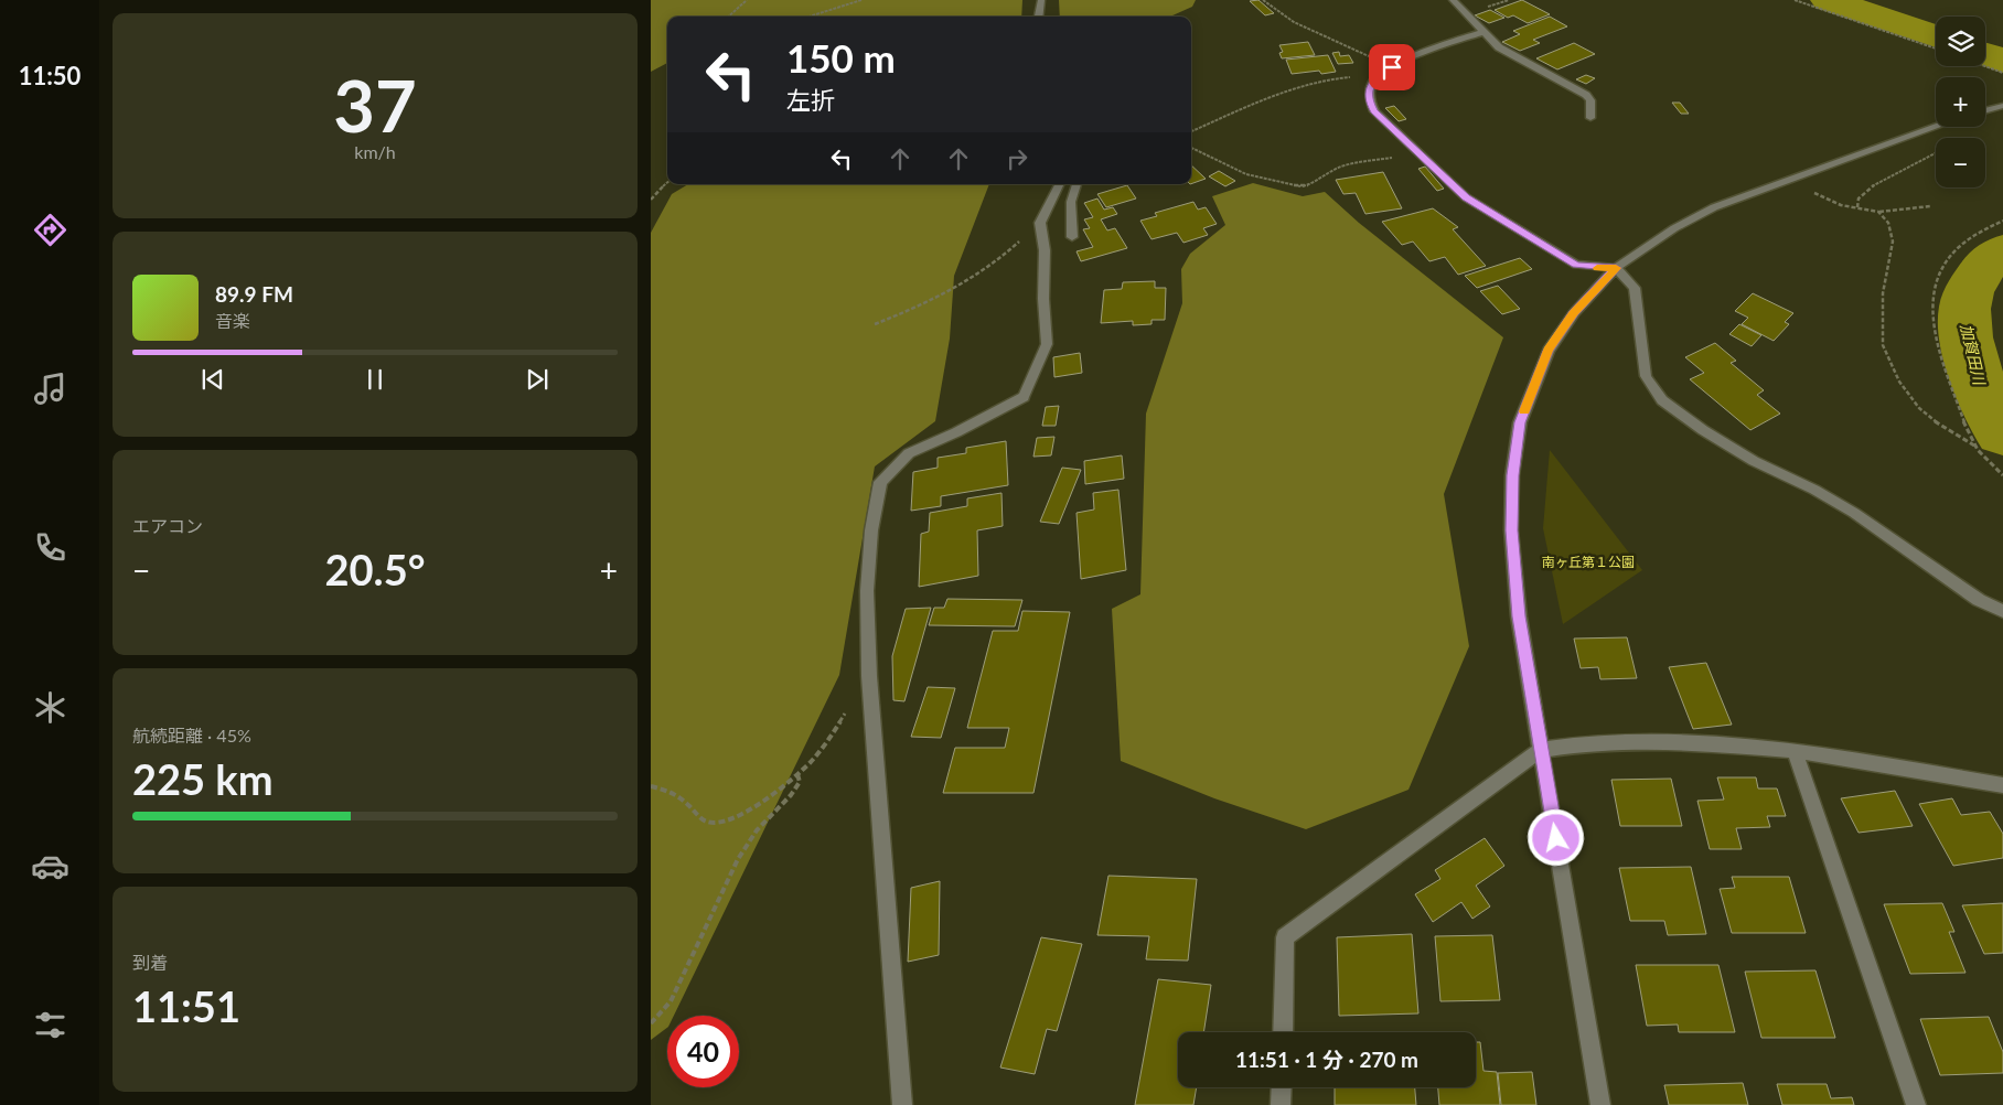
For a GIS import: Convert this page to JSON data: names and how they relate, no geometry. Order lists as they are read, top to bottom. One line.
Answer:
{"water":["加賀田川"],"parks":["南ヶ丘第１公園"],"page":{"tabs":"11:50","tile":[["37","km/h"],"エアコン",["航続距離 · 45%","225 km"],["到着","11:51"]],"map_buttons":["+","−"],"turn":["150 m","左折"],"song":["89.9 FM","音楽"],"heat":["−","20.5°","+"],"limit":"40","trip":"11:51 · 1 分 · 270 m"}}
